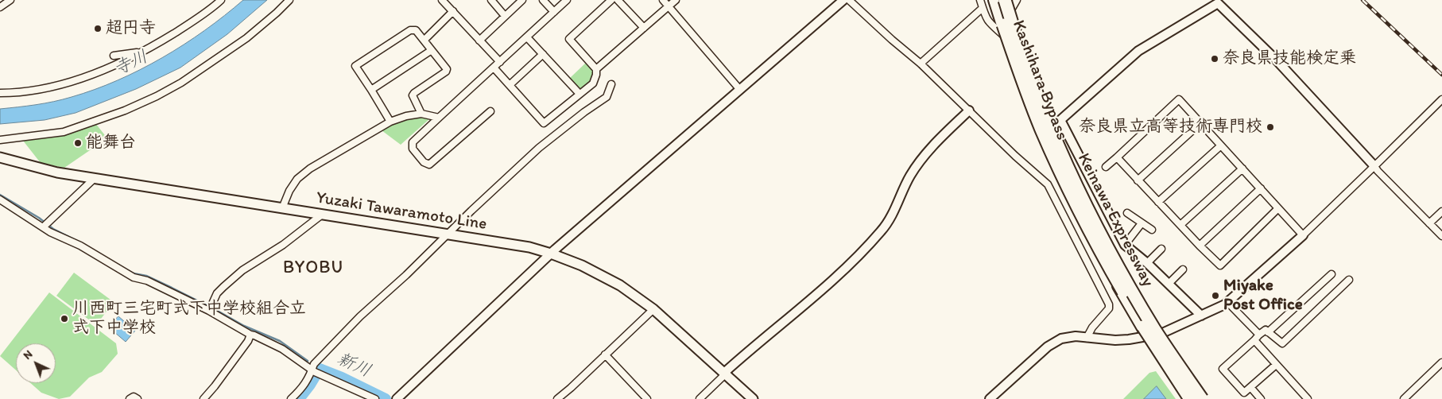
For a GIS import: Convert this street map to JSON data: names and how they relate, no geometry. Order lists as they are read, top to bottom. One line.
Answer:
{"streets":{"highway":["Kashihara Bypass","Keinawa Expressway"],"main road":["Yuzaki Tawaramoto Line"]},"crossings":[["Kashihara Bypass","Keinawa Expressway"]],"districts":["BYOBU"],"water":["寺川","新川"],"places":["超円寺","奈良県技能検定乗","奈良県立高等技術専門校","能舞台","Miyake Post Office","川西町三宅町式下中学校組合立 式下中学校"],"north":"top left"}
